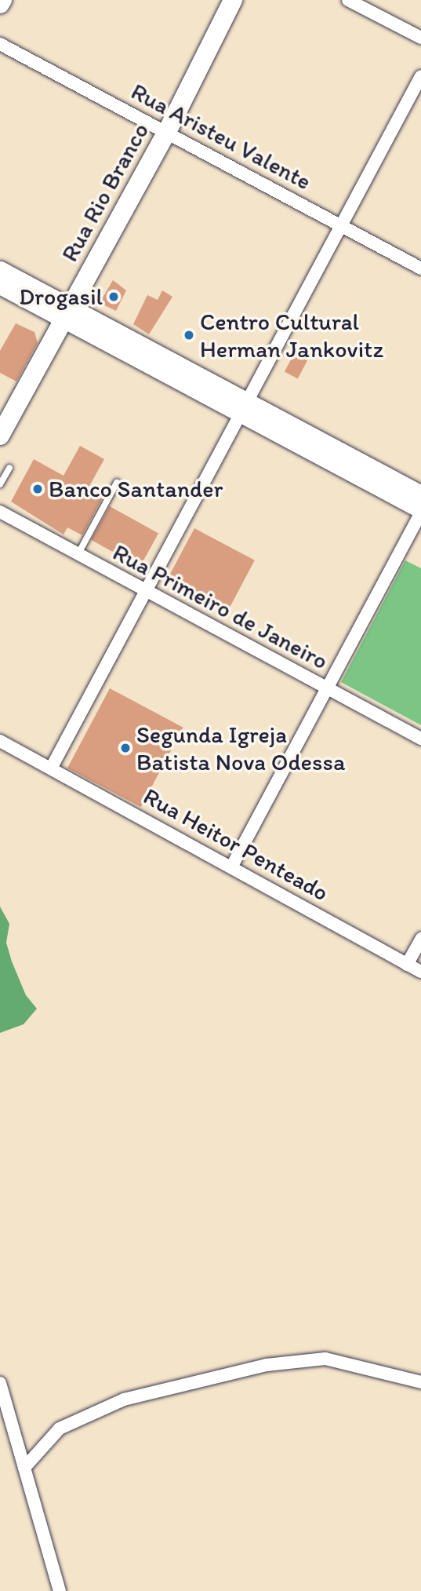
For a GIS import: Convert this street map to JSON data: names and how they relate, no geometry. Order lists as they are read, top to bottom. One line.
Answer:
{"streets":{"main road":["Rua Rio Branco"],"street":["Rua Aristeu Valente","Rua Primeiro de Janeiro","Rua Heitor Penteado"]},"crossings":[["Rua Aristeu Valente","Rua Rio Branco"]],"places":["Drogasil","Centro Cultural Herman Jankovitz","Banco Santander","Segunda Igreja Batista Nova Odessa"]}
